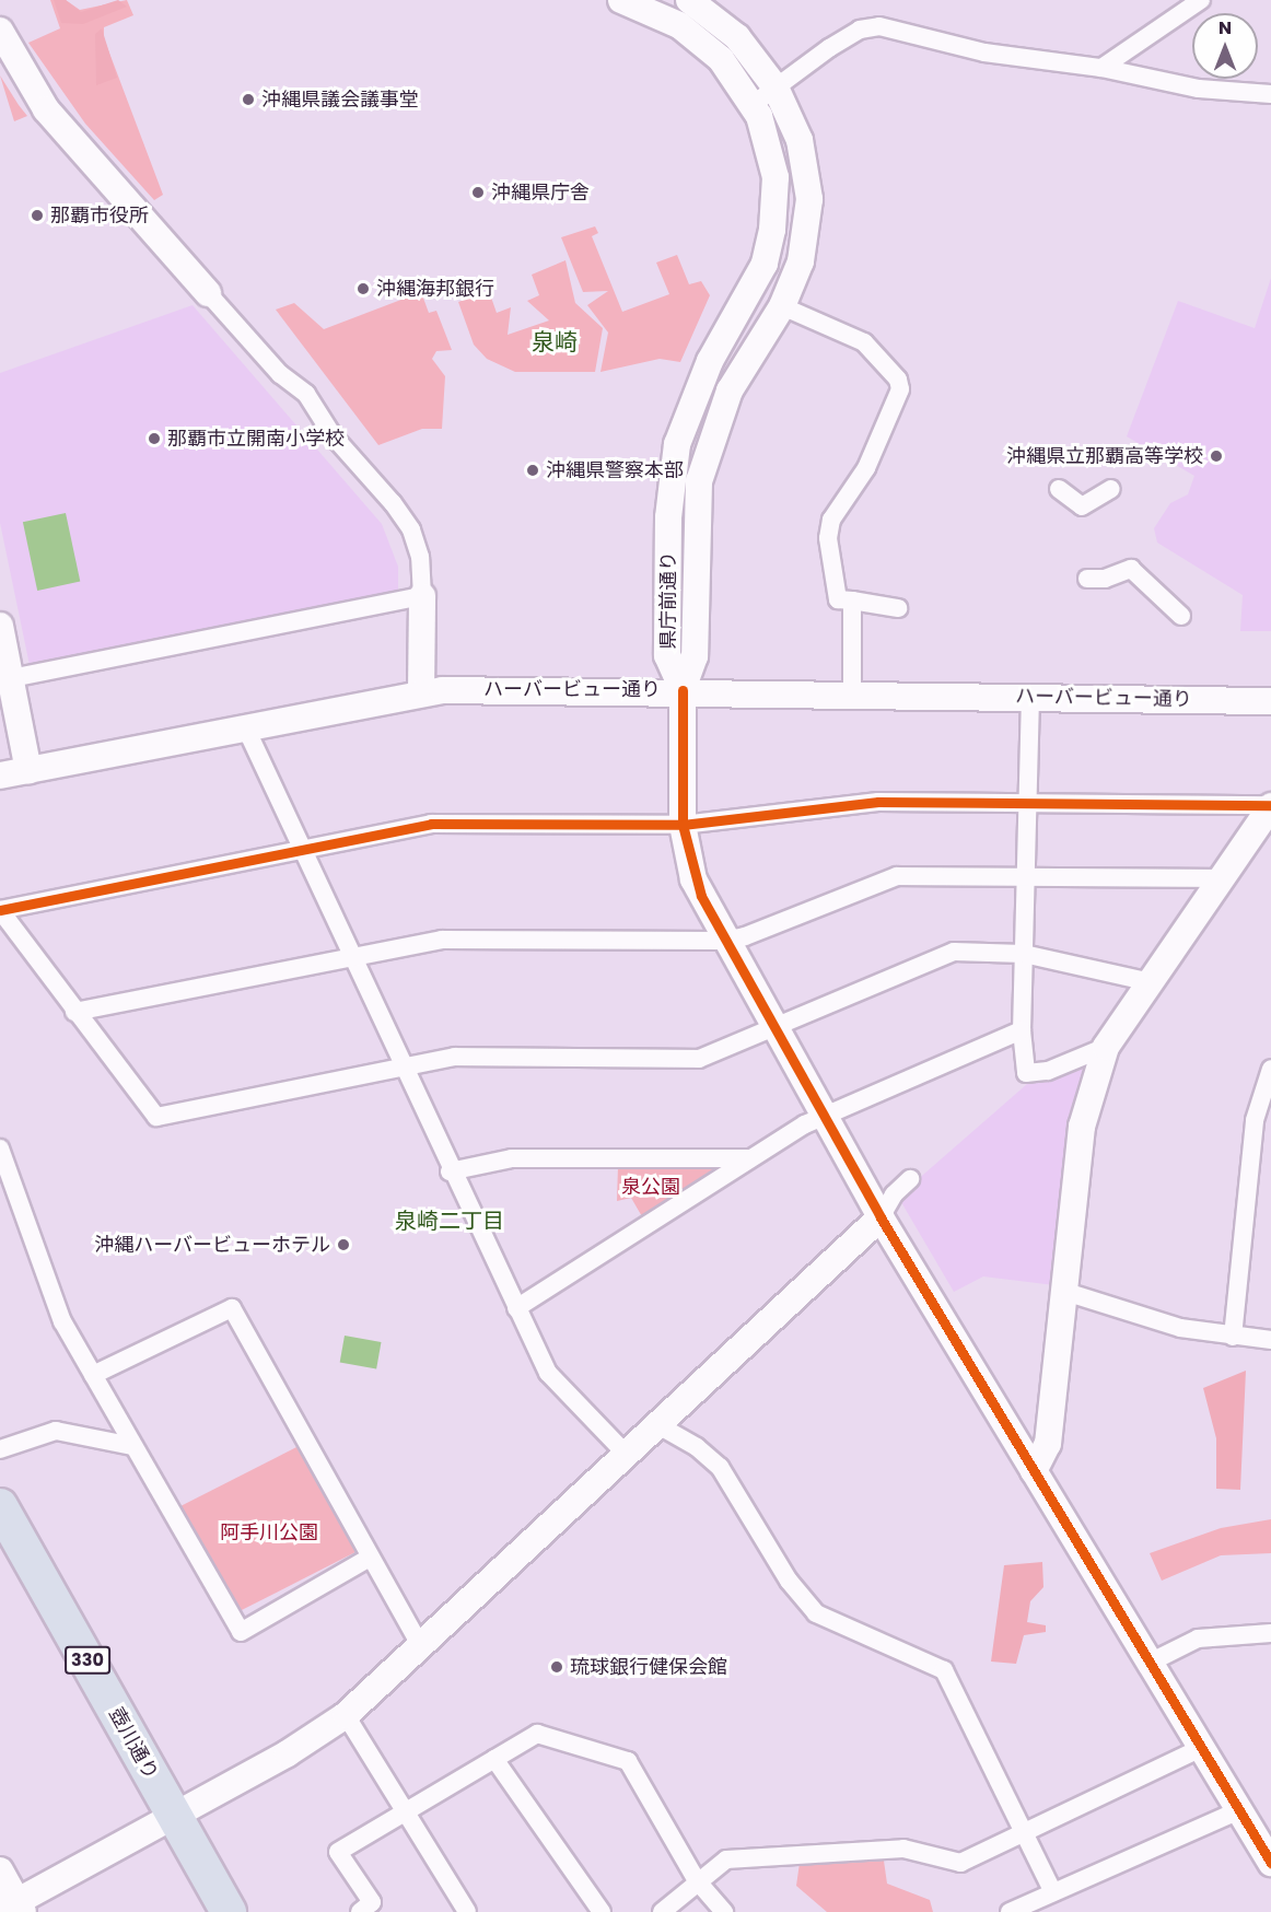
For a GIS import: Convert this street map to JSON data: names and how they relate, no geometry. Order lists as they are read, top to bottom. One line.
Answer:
{"streets":{"highway":["330","壺川通り"],"street":["県庁前通り","ハーバービュー通り"]},"crossings":[["県庁前通り","ハーバービュー通り"]],"districts":["泉崎","泉崎二丁目"],"parks":["泉公園","阿手川公園"],"places":["沖縄県議会議事堂","沖縄県庁舎","那覇市役所","沖縄海邦銀行","那覇市立開南小学校","沖縄県立那覇高等学校","沖縄県警察本部","沖縄ハーバービューホテル","琉球銀行健保会館"],"north":"top"}
